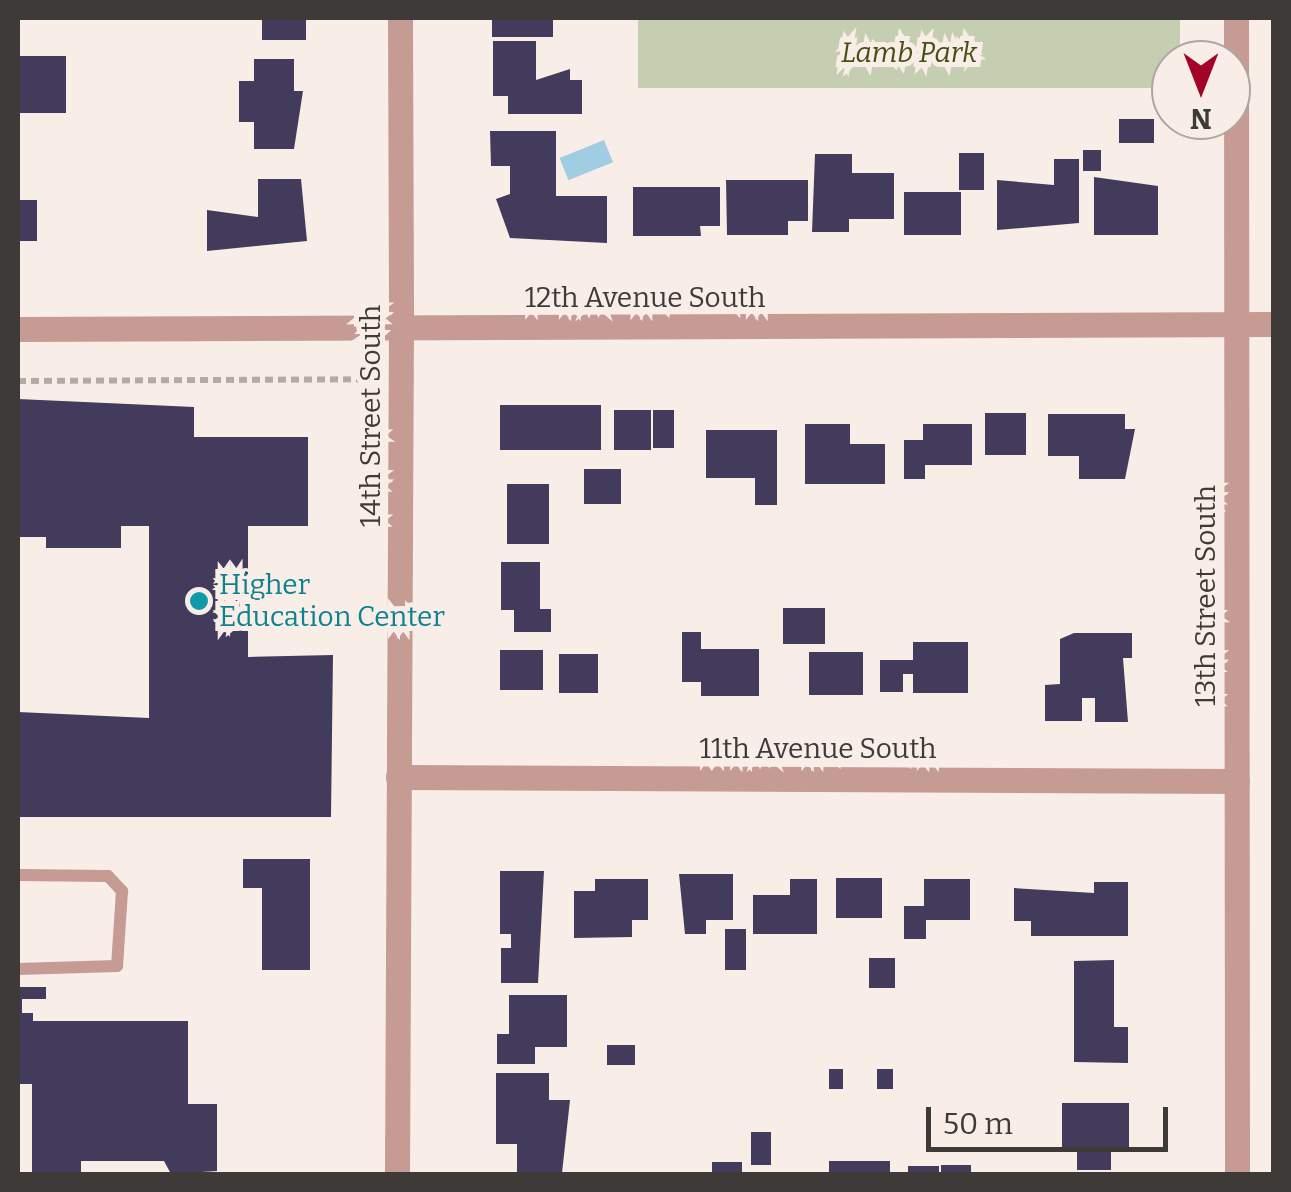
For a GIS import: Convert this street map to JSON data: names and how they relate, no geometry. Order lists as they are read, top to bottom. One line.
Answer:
{"streets":{"street":["12th Avenue South","14th Street South","13th Street South","11th Avenue South"]},"crossings":[["12th Avenue South","14th Street South"],["12th Avenue South","13th Street South"],["14th Street South","11th Avenue South"],["13th Street South","11th Avenue South"]],"parks":["Lamb Park"],"places":["Higher Education Center"],"scale_bar":"50 m","north":"bottom"}
